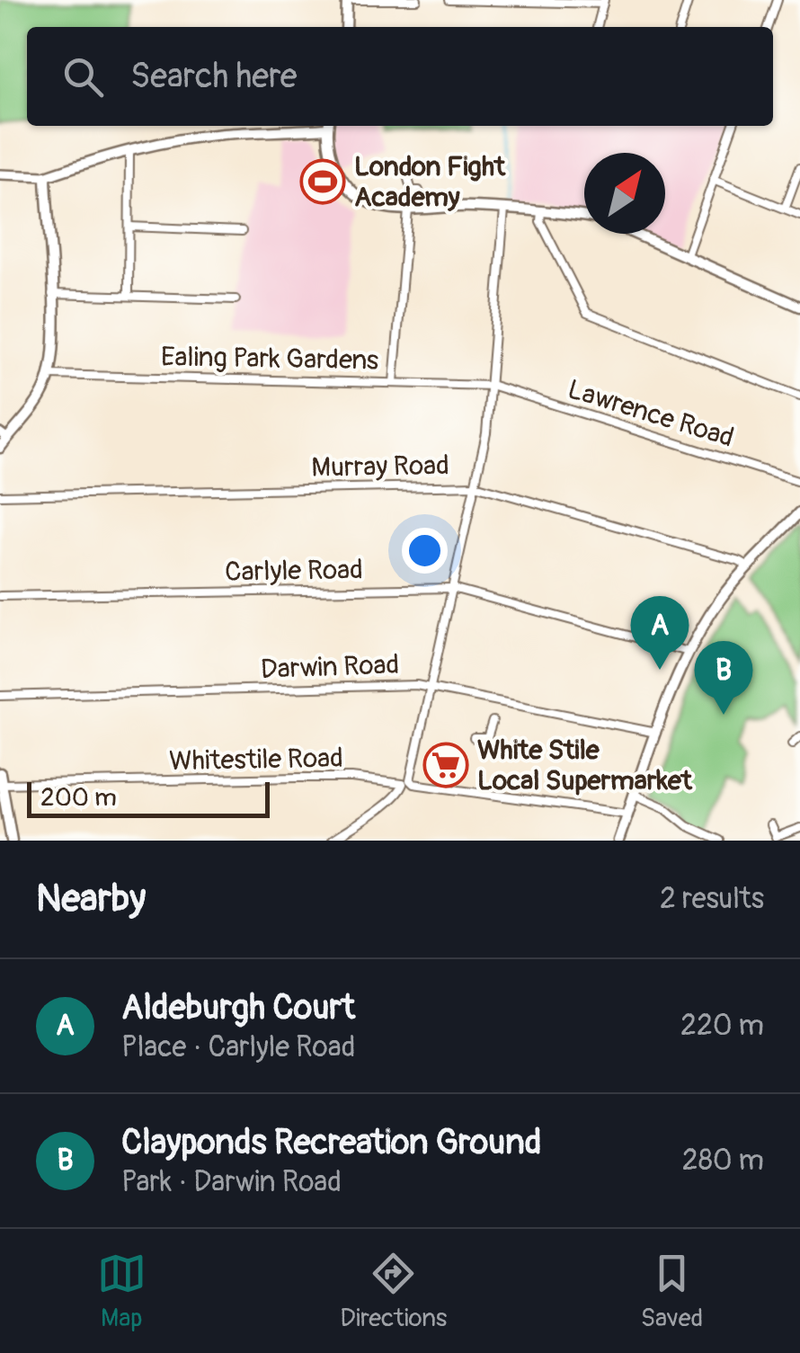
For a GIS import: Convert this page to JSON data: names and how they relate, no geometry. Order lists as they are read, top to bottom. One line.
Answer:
{"streets":{"street":["Ealing Park Gardens","Lawrence Road","Murray Road","Carlyle Road","Darwin Road","Whitestile Road"]},"crossings":[["Ealing Park Gardens","Lawrence Road"]],"places":{"sports":["London Fight Academy"],"supermarket":["White Stile Local Supermarket"]},"scale_bar":"200 m","north":"top right","page":{"search":"Search here","pins":["A","B"],"scale":"200 m","heading":["Nearby","2 results"],"list":[{"mark":"A","name":"Aldeburgh Court","note":"Place · Carlyle Road","value":"220 m"},{"mark":"B","name":"Clayponds Recreation Ground","note":"Park · Darwin Road","value":"280 m"}],"nav":["Map","Directions","Saved"]}}
